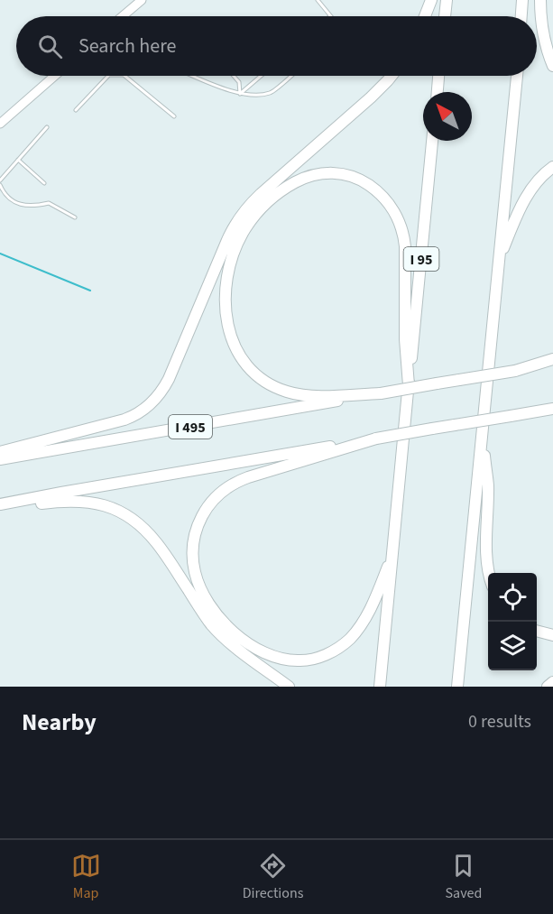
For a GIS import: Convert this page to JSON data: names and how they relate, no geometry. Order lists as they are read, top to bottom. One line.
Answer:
{"streets":{"highway":["I 95","I 495"]},"north":"top left","page":{"search":"Search here","heading":["Nearby","0 results"],"nav":["Map","Directions","Saved"]}}
